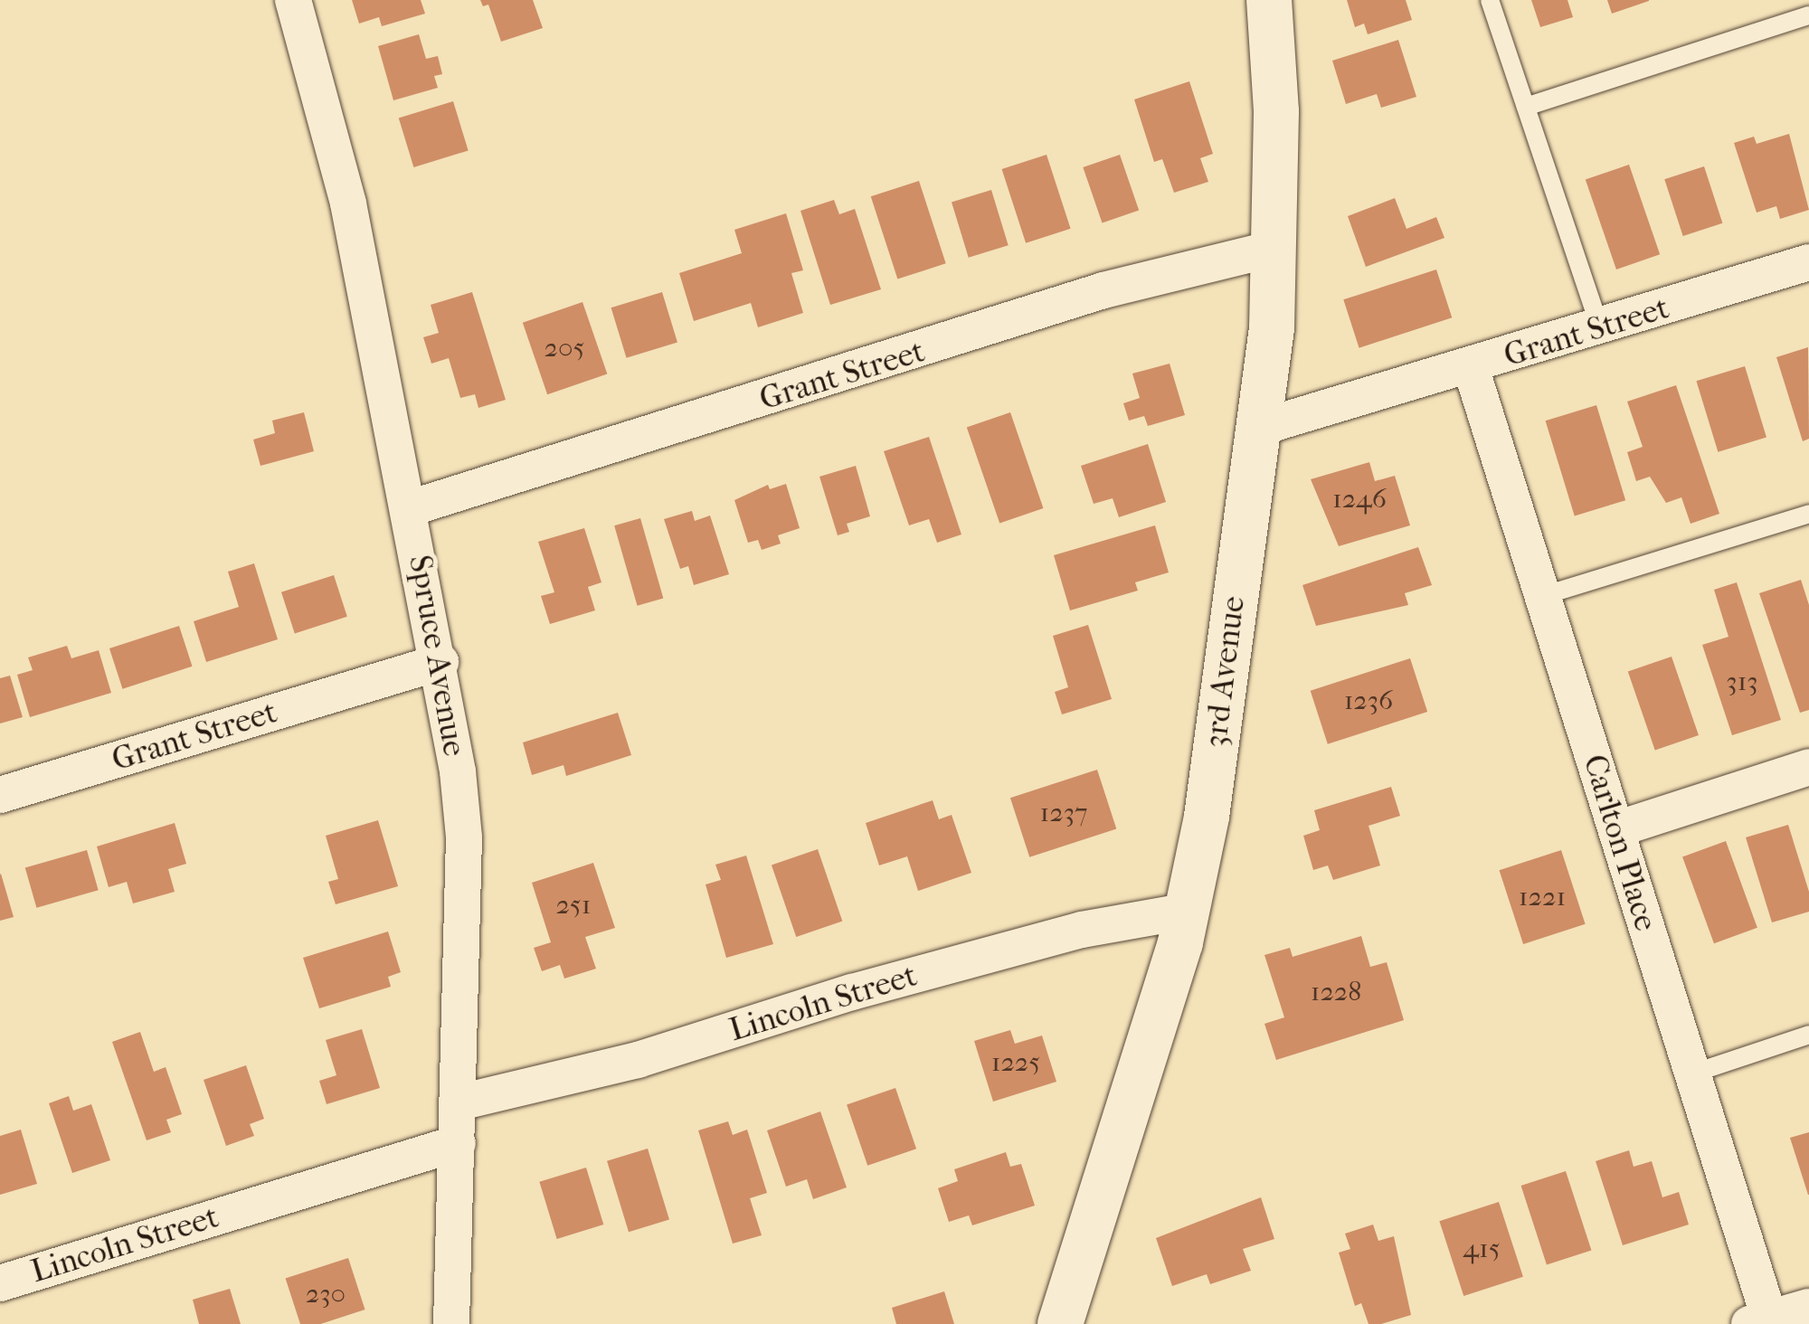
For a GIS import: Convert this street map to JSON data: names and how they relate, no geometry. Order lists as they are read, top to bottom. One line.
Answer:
{"streets":{"street":["Grant Street","Spruce Avenue","3rd Avenue","Carlton Place","Lincoln Street"]},"crossings":[["Grant Street","Spruce Avenue"],["Grant Street","3rd Avenue"],["Grant Street","Carlton Place"],["Spruce Avenue","Lincoln Street"],["3rd Avenue","Lincoln Street"]],"house_numbers":["205","1246","313","1236","1237","1221","251","1228","1225","415","230"]}
